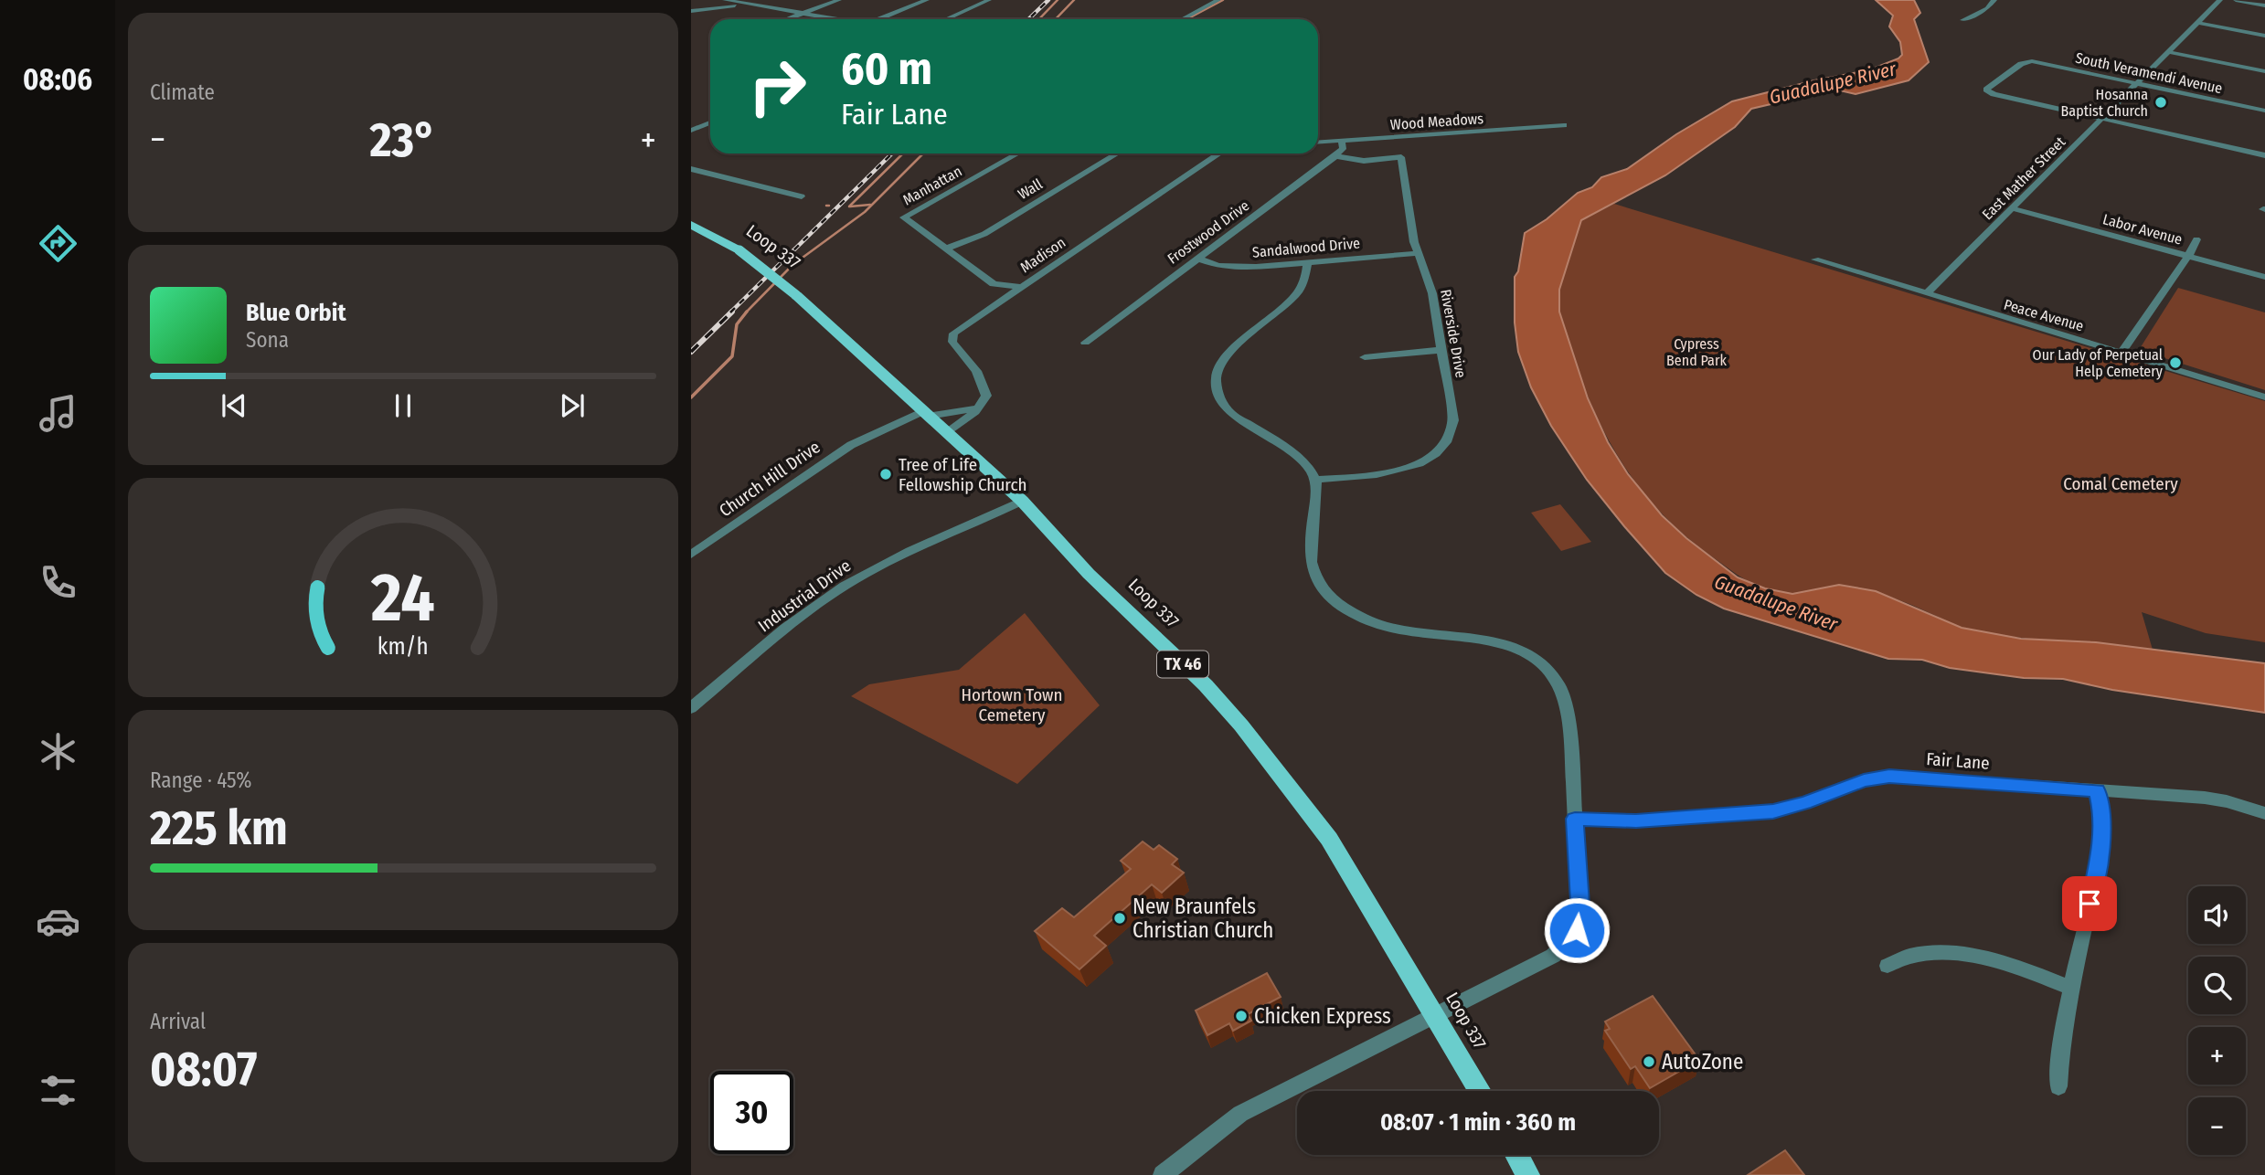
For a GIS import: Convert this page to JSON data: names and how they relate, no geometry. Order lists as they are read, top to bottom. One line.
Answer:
{"streets":{"main road":["Loop 337","TX 46"],"street":["South Veramendi Avenue","Wood Meadows","East Mather Street","Manhattan","Wall","Labor Avenue","Frostwood Drive","Sandalwood Drive","Madison","Peace Avenue","Riverside Drive","Church Hill Drive","Industrial Drive","Fair Lane"]},"crossings":[["South Veramendi Avenue","East Mather Street"],["East Mather Street","Labor Avenue"],["East Mather Street","Peace Avenue"],["Manhattan","Wall"],["Manhattan","Madison"],["Frostwood Drive","Sandalwood Drive"],["Frostwood Drive","Riverside Drive"],["Loop 337","Church Hill Drive"],["Loop 337","Industrial Drive"],["Sandalwood Drive","Riverside Drive"]],"water":["Guadalupe River"],"parks":["Cypress Bend Park","Comal Cemetery","Hortown Town Cemetery"],"places":["Hosanna Baptist Church","Our Lady of Perpetual Help Cemetery","Tree of Life Fellowship Church","New Braunfels Christian Church","Chicken Express","AutoZone"],"page":{"tabs":"08:06","tile":["Climate",["Range · 45%","225 km"],["Arrival","08:07"]],"turn":["60 m","Fair Lane"],"heat":["−","23°","+"],"song":["Blue Orbit","Sona"],"map_buttons":["+","−"],"limit":"30","trip":"08:07 · 1 min · 360 m","gauge":["24","km/h"]}}
